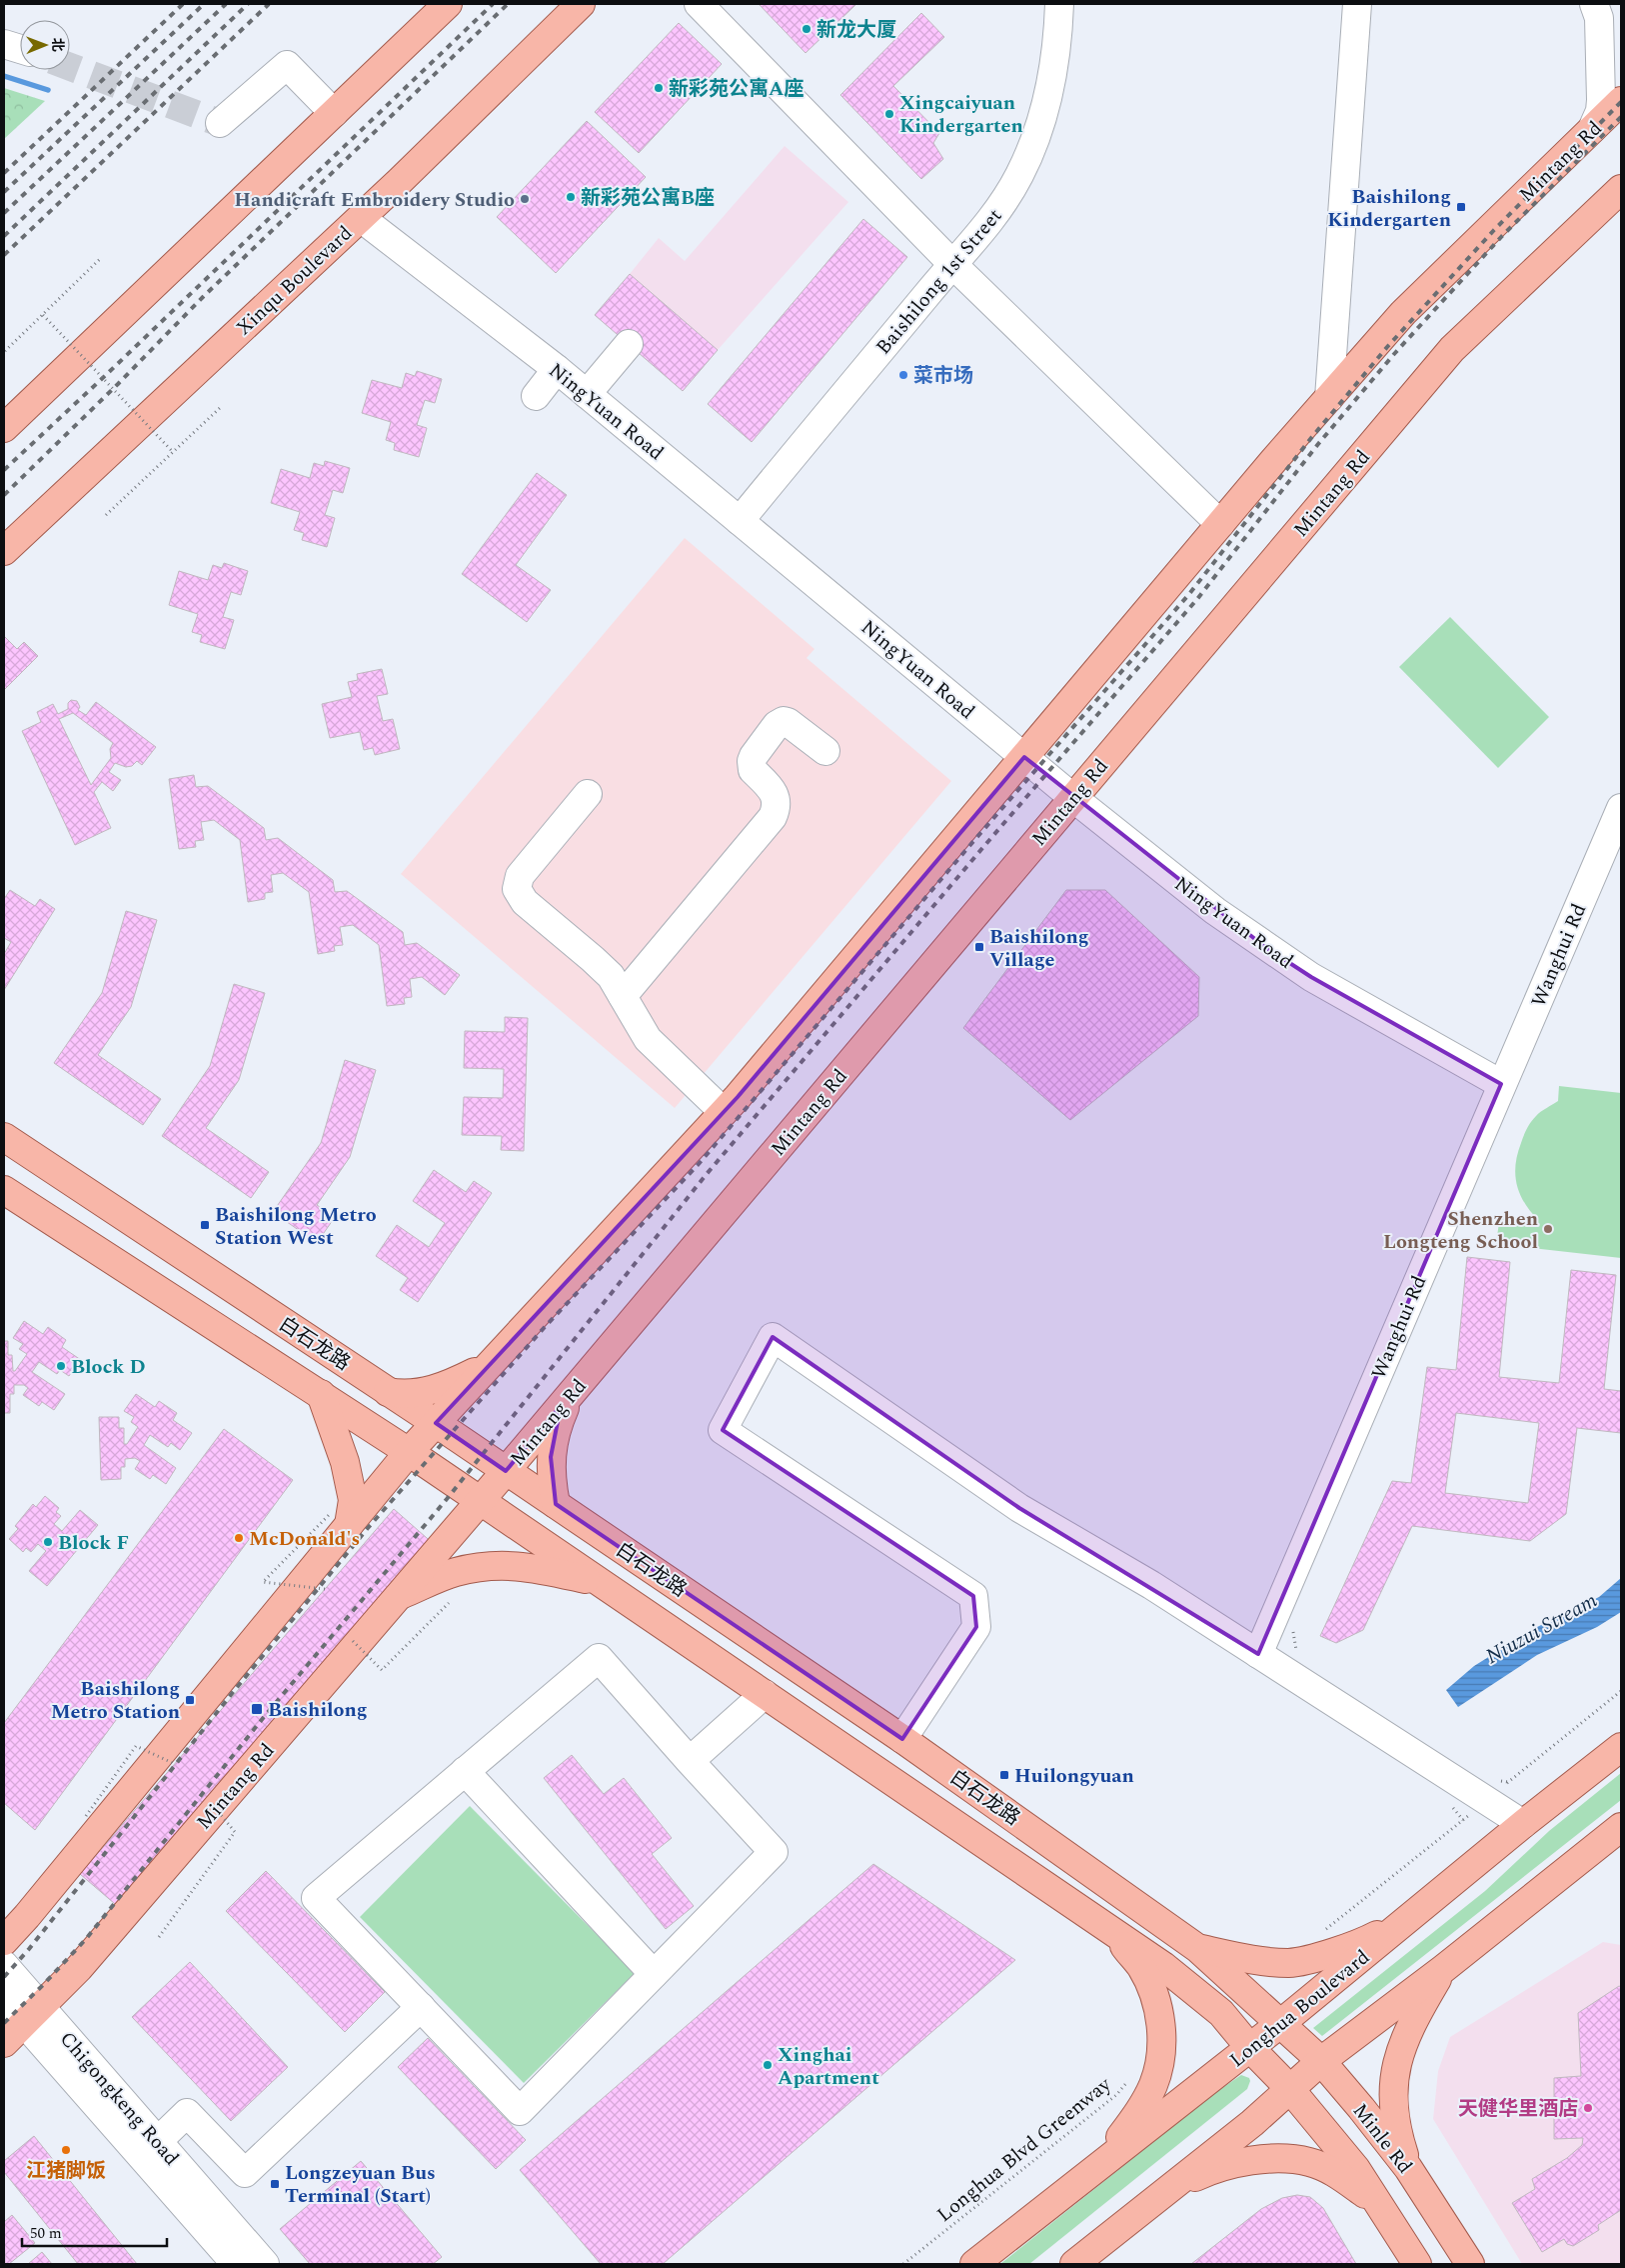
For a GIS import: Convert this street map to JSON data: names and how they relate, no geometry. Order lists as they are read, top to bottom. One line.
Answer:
{"streets":{"main road":["Mintang Rd","Xinqu Boulevard","白石龙路","Longhua Boulevard","Minle Rd"],"street":["Baishilong 1st Street","NingYuan Road","Wanghui Rd","Chigongkeng Road"],"path":["Longhua Blvd Greenway"]},"crossings":[["Mintang Rd","NingYuan Road"],["Mintang Rd","白石龙路"],["Mintang Rd","Chigongkeng Road"],["Xinqu Boulevard","NingYuan Road"],["Baishilong 1st Street","NingYuan Road"],["NingYuan Road","Wanghui Rd"],["白石龙路","Longhua Boulevard"],["白石龙路","Minle Rd"],["Longhua Boulevard","Minle Rd"]],"water":["Niuzui Stream"],"places":{"other":["新龙大厦","新彩苑公寓A座","Xingcaiyuan Kindergarten","新彩苑公寓B座","Handicraft Embroidery Studio","菜市场","Shenzhen Longteng School","Block D","McDonald's","Block F","Xinghai Apartment","天健华里酒店","江猪脚饭"],"transit":["Baishilong Kindergarten","Baishilong Village","Baishilong Metro Station West","Baishilong Metro Station","Baishilong","Huilongyuan","Longzeyuan Bus Terminal (Start)"]},"scale_bar":"50 m","north":"right"}
